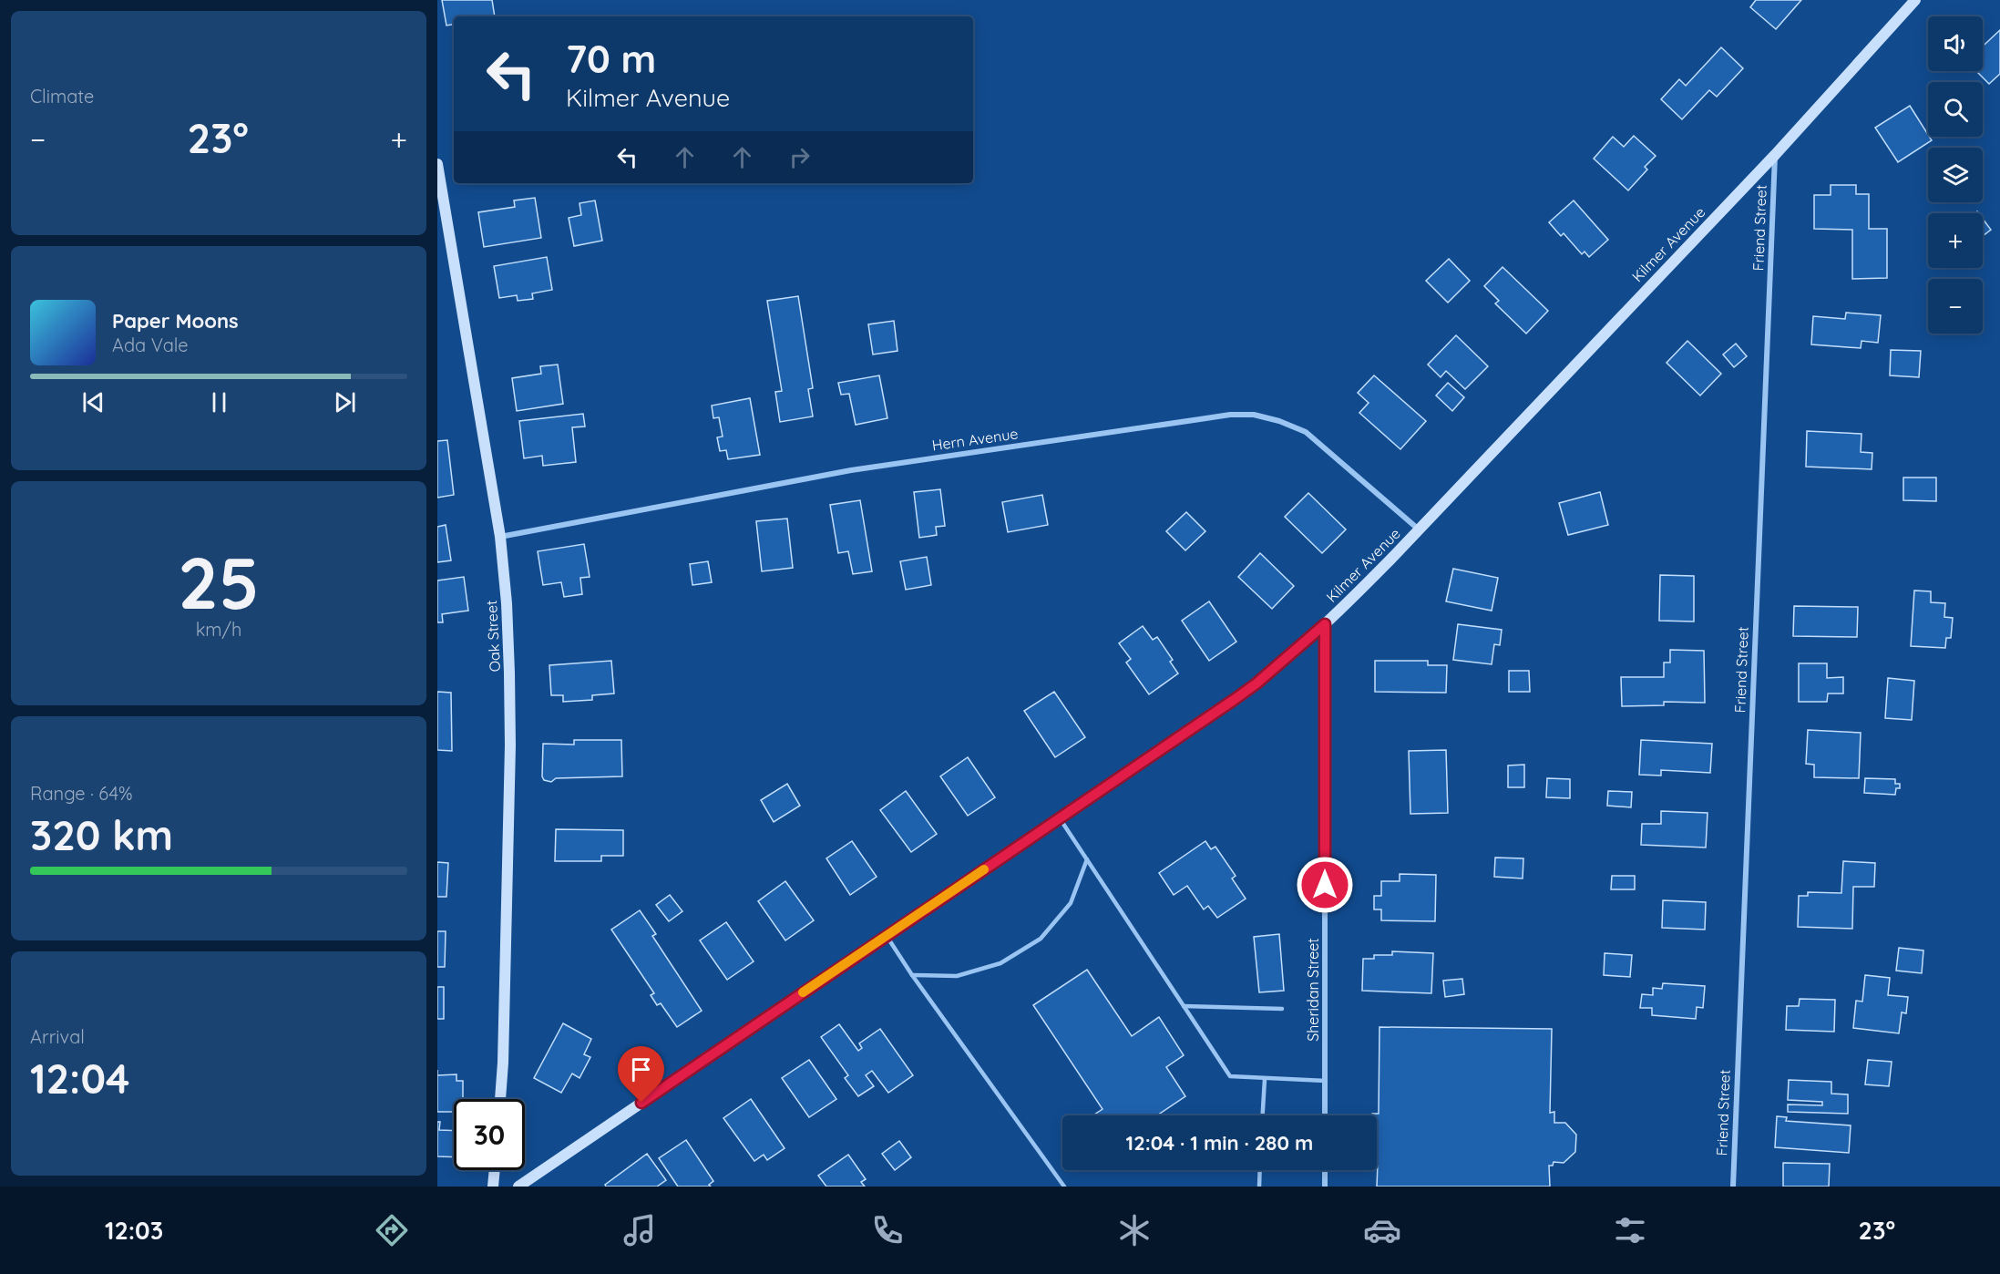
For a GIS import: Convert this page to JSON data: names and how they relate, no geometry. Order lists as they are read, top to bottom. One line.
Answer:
{"streets":{"street":["Friend Street","Kilmer Avenue","Hern Avenue","Oak Street","Sheridan Street"]},"crossings":[["Friend Street","Kilmer Avenue"],["Kilmer Avenue","Hern Avenue"],["Kilmer Avenue","Sheridan Street"],["Hern Avenue","Oak Street"]],"page":{"tile":["Climate",["25","km/h"],["Range · 64%","320 km"],["Arrival","12:04"]],"map_buttons":["+","−"],"turn":["70 m","Kilmer Avenue"],"heat":["−","23°","+"],"song":["Paper Moons","Ada Vale"],"limit":"30","trip":"12:04 · 1 min · 280 m","tabs":["12:03","23°"]}}
